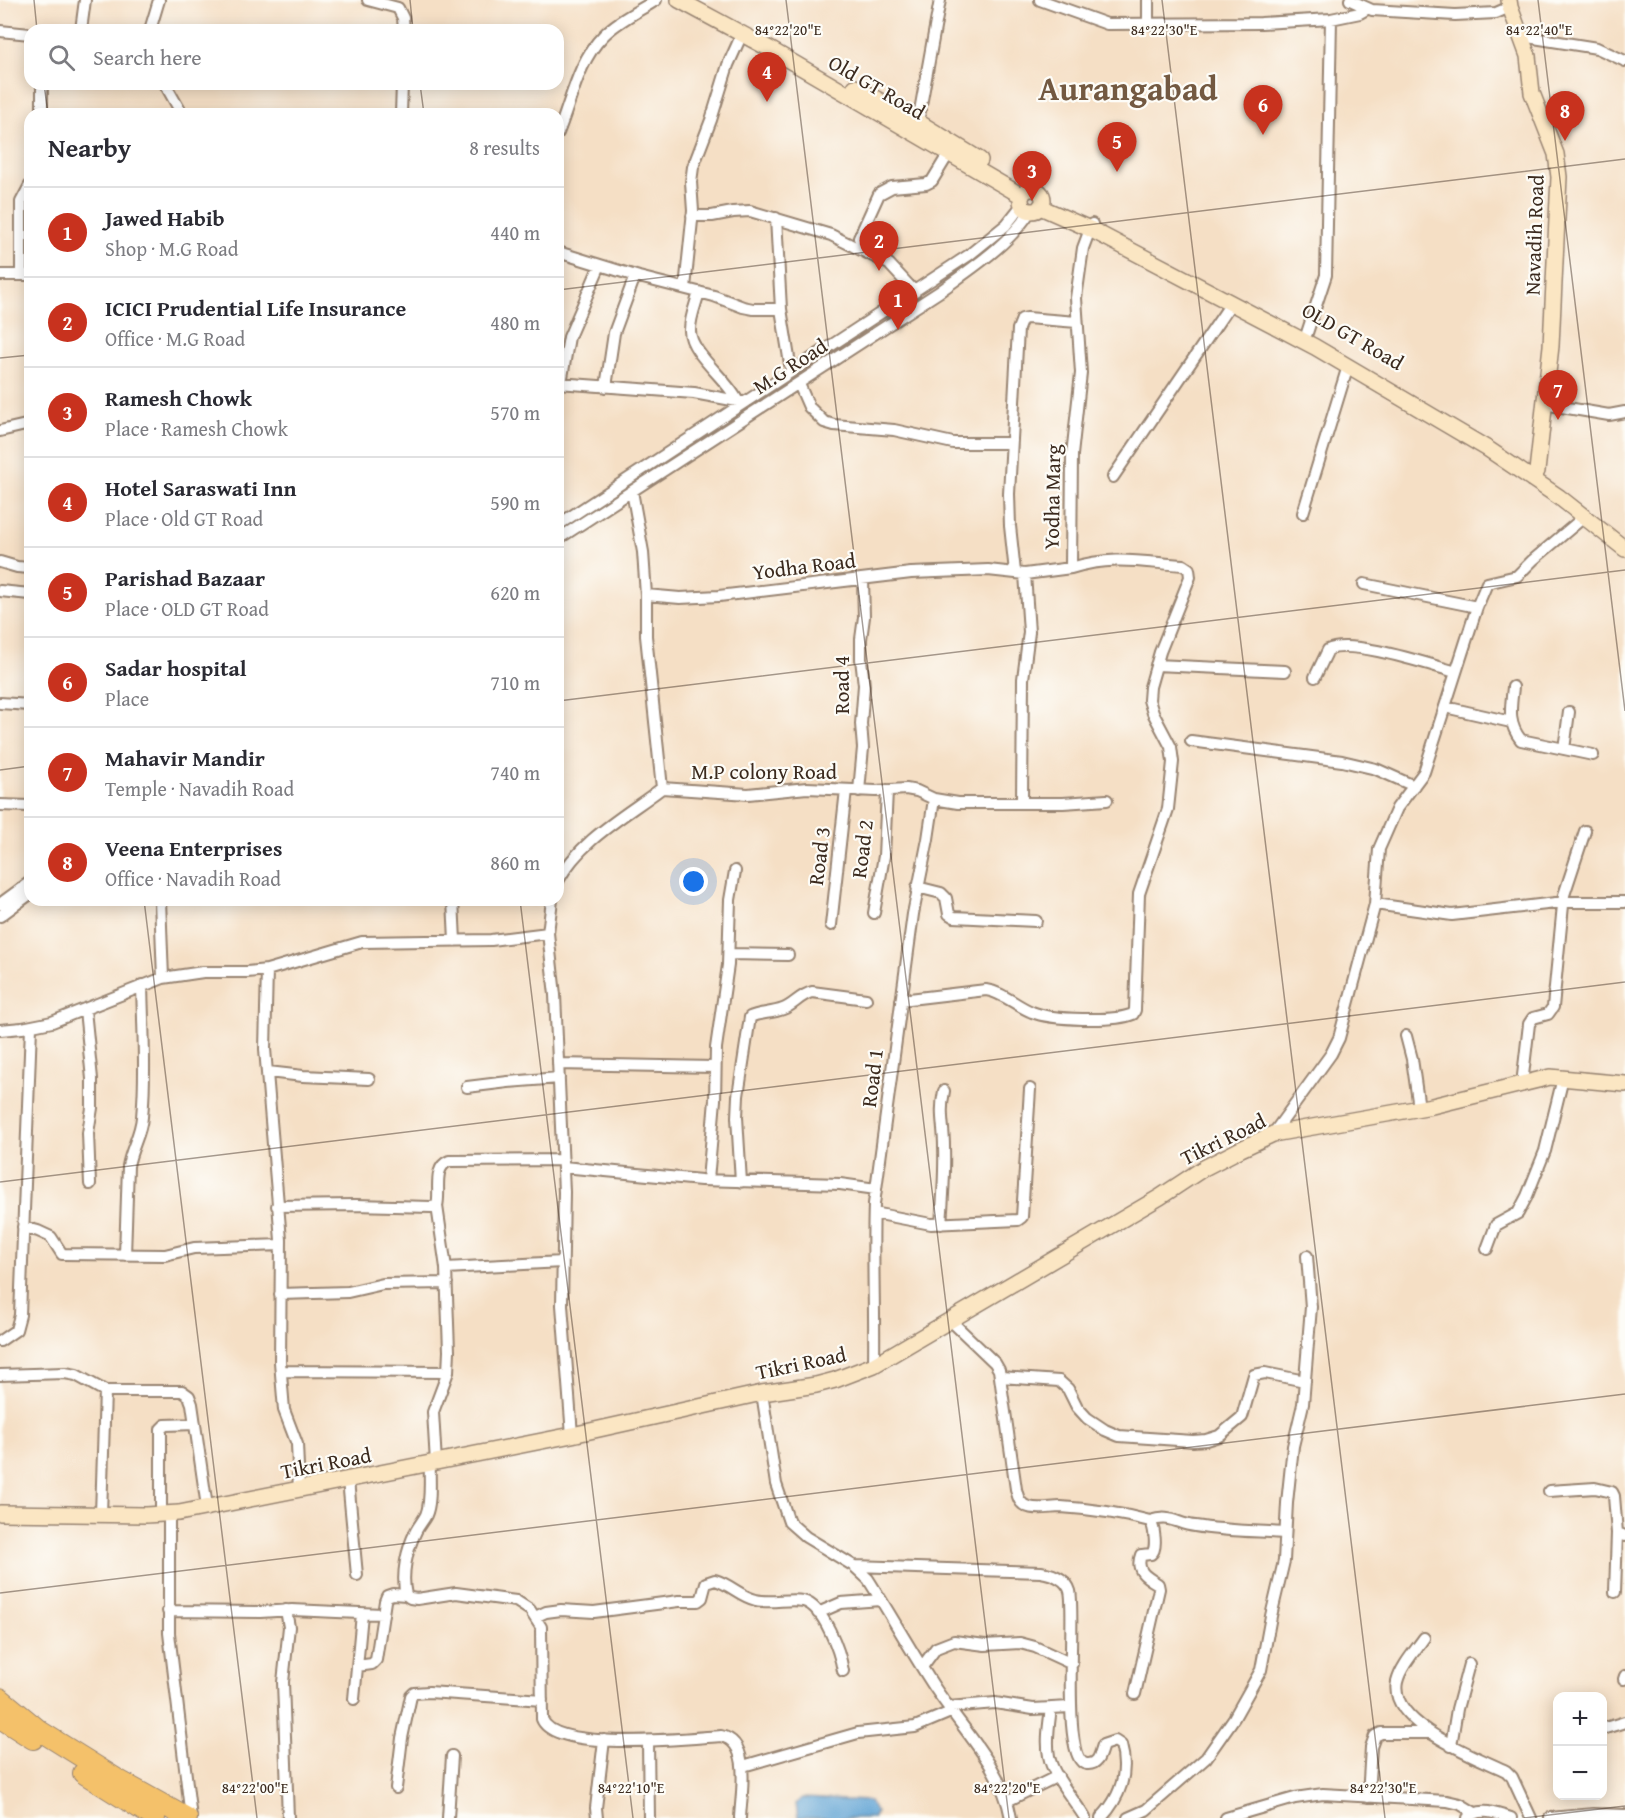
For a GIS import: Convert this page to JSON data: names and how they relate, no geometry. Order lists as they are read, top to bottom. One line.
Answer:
{"streets":{"main road":["Old GT Road","Navadih Road","OLD GT Road","Tikri Road"],"street":["M.G Road","Yodha Marg","Yodha Road","Road 4","M.P colony Road","Road 2","Road 3","Road 1"]},"crossings":[["Old GT Road","OLD GT Road"],["Old GT Road","M.G Road"],["Navadih Road","OLD GT Road"],["OLD GT Road","M.G Road"],["OLD GT Road","Yodha Marg"],["Yodha Marg","Yodha Road"],["Yodha Marg","Road 1"],["Yodha Road","Road 4"],["Yodha Road","M.P colony Road"],["Road 4","M.P colony Road"],["M.P colony Road","Road 2"],["M.P colony Road","Road 3"],["M.P colony Road","Road 1"],["Road 1","Tikri Road"]],"districts":["Aurangabad"],"page":{"search":"Search here","pins":["4","6","8","5","3","2","1","7"],"heading":["Nearby","8 results"],"list":[{"mark":"1","name":"Jawed Habib","note":"Shop · M.G Road","value":"440 m"},{"mark":"2","name":"ICICI Prudential Life Insurance","note":"Office · M.G Road","value":"480 m"},{"mark":"3","name":"Ramesh Chowk","note":"Place · Ramesh Chowk","value":"570 m"},{"mark":"4","name":"Hotel Saraswati Inn","note":"Place · Old GT Road","value":"590 m"},{"mark":"5","name":"Parishad Bazaar","note":"Place · OLD GT Road","value":"620 m"},{"mark":"6","name":"Sadar hospital","note":"Place","value":"710 m"},{"mark":"7","name":"Mahavir Mandir","note":"Temple · Navadih Road","value":"740 m"},{"mark":"8","name":"Veena Enterprises","note":"Office · Navadih Road","value":"860 m"}],"map_buttons":["+","−"]},"coordinates":["84°22'20\"E","84°22'30\"E","84°22'40\"E","84°22'00\"E","84°22'10\"E"]}
